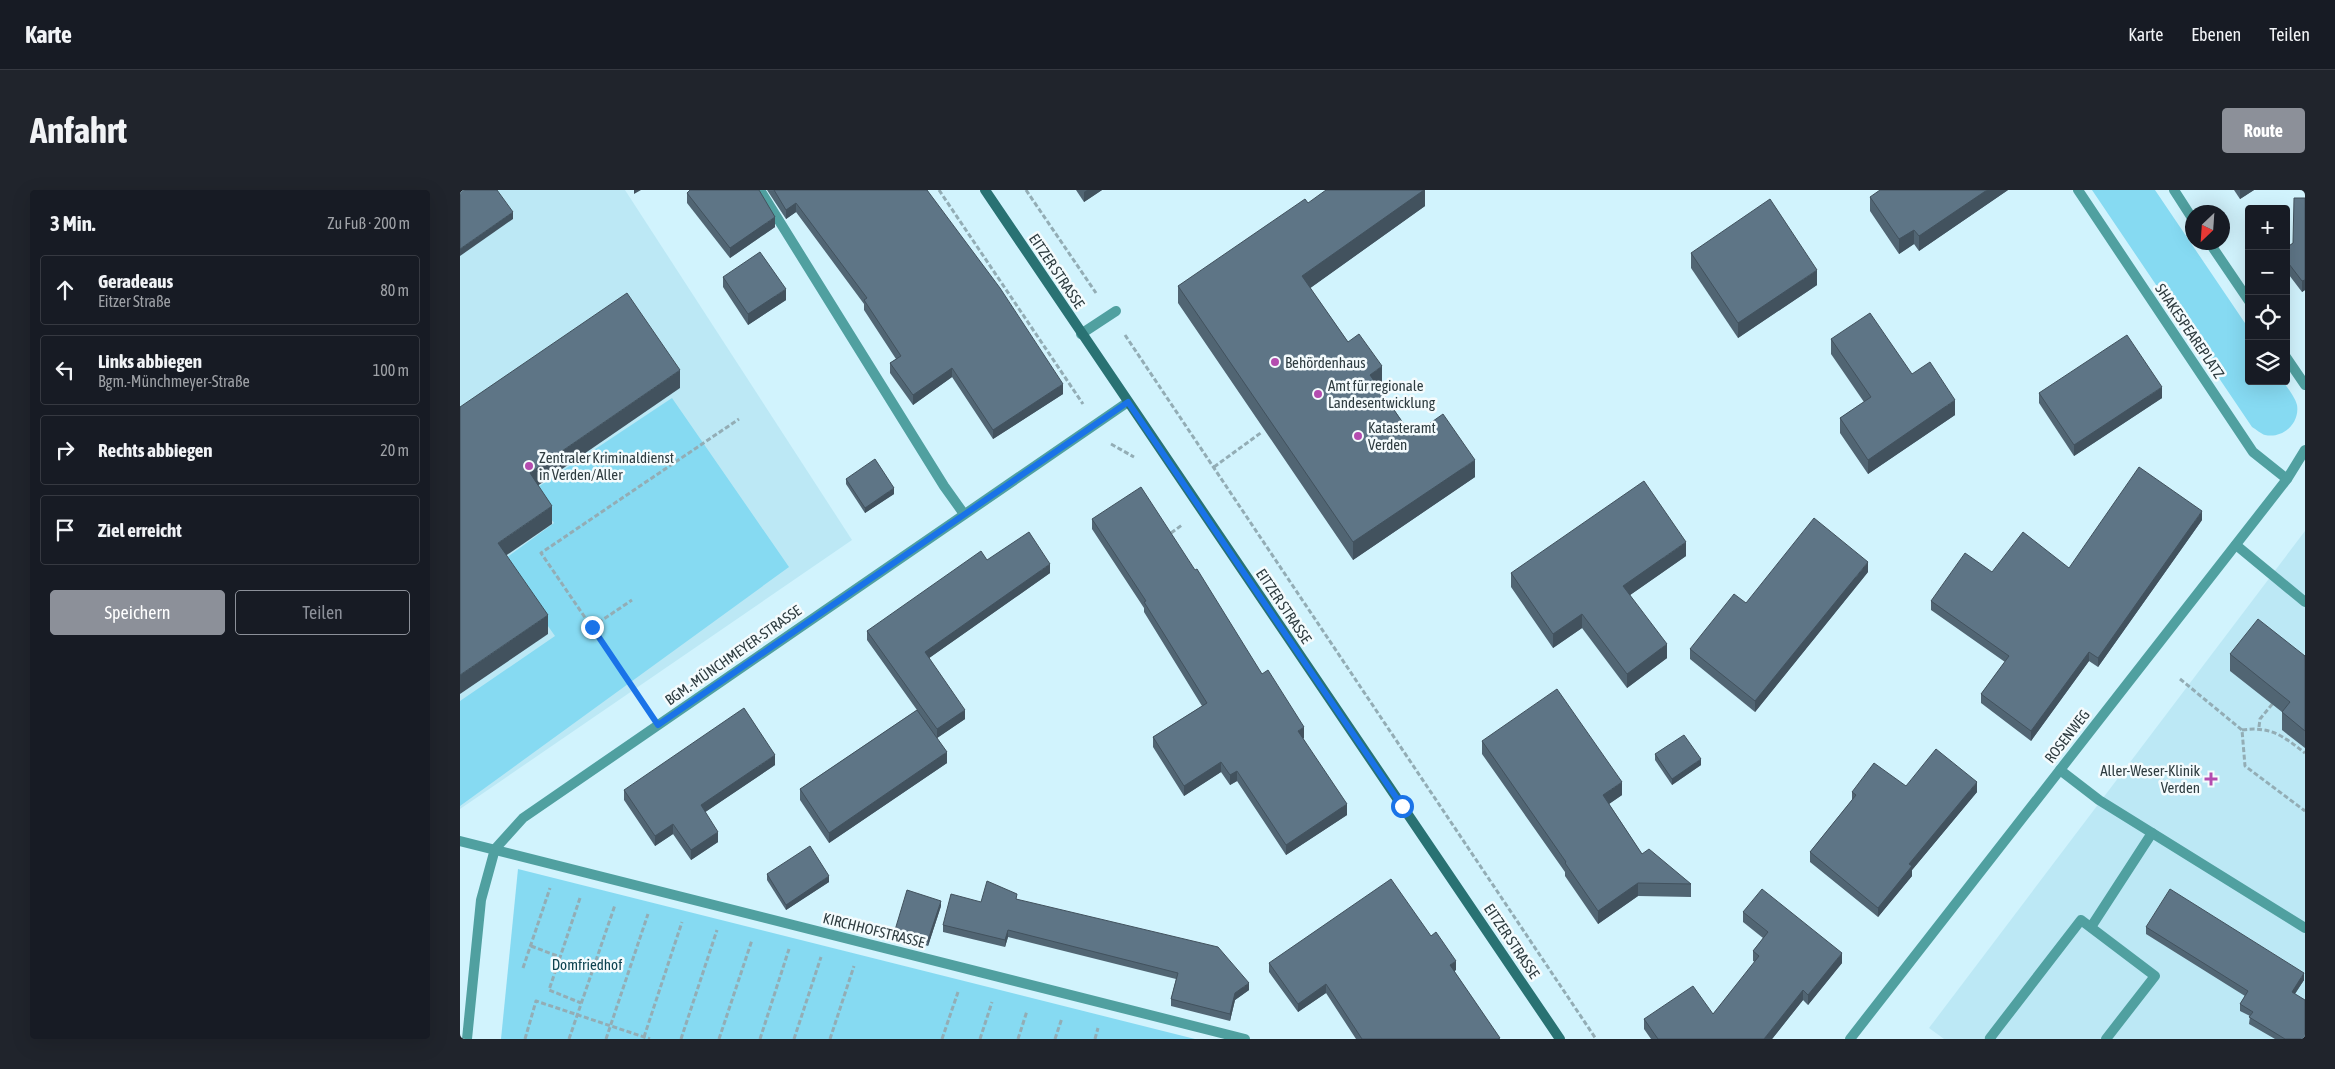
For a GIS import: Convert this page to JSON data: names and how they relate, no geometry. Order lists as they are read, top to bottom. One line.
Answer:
{"streets":{"main road":["EITZER STRASSE"],"street":["SHAKESPEAREPLATZ","BGM.-MÜNCHMEYER-STRASSE","ROSENWEG","KIRCHHOFSTRASSE"]},"crossings":[["EITZER STRASSE","BGM.-MÜNCHMEYER-STRASSE"],["SHAKESPEAREPLATZ","ROSENWEG"],["BGM.-MÜNCHMEYER-STRASSE","KIRCHHOFSTRASSE"]],"parks":["Domfriedhof"],"places":{"other":["Behördenhaus","Amt für regionale Landesentwicklung","Katasteramt Verden","Zentraler Kriminaldienst in Verden/Aller"],"health":["Aller-Weser-Klinik Verden"]},"north":"bottom left","page":{"header":"Karte","nav":["Karte","Ebenen","Teilen"],"buttons":["Route",["Speichern","Teilen"]],"title":"Anfahrt","heading":["3 Min.","Zu Fuß · 200 m"],"map_buttons":["+","−"],"list":[["Geradeaus","Eitzer Straße","80 m"],["Links abbiegen","Bgm.-Münchmeyer-Straße","100 m"],["Rechts abbiegen","20 m"],"Ziel erreicht"]}}
